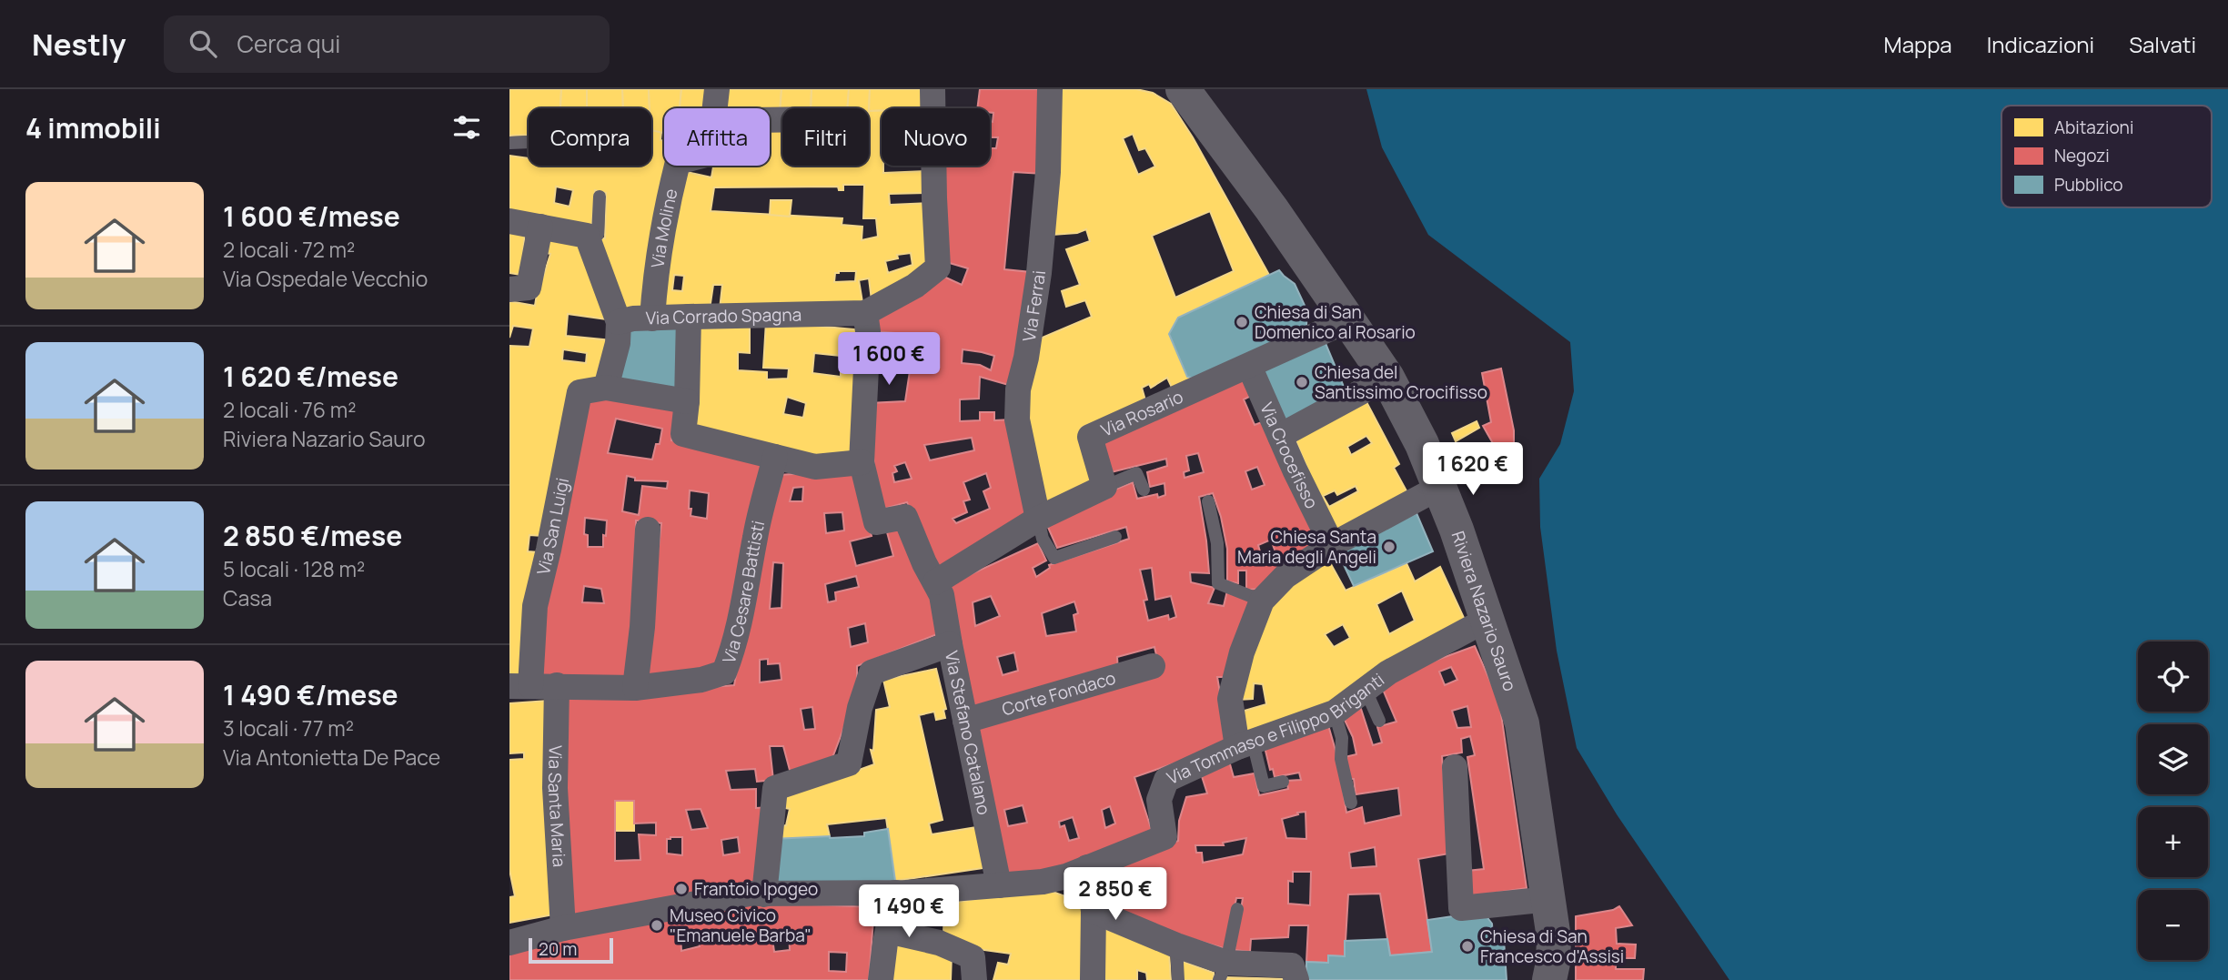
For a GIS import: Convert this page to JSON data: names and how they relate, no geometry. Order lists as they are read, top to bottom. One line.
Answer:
{"streets":{"street":["Via Moline","Via Ferrai","Via Corrado Spagna","Via Rosario","Via Crocefisso","Via San Luigi","Via Cesare Battisti","Riviera Nazario Sauro","Corte Fondaco","Via Tommaso e Filippo Briganti","Via Stefano Catalano","Via Santa Maria"]},"crossings":[["Via Moline","Via Corrado Spagna"],["Via Rosario","Via Crocefisso"],["Via Rosario","Riviera Nazario Sauro"],["Via San Luigi","Via Cesare Battisti"],["Via Cesare Battisti","Via Santa Maria"],["Riviera Nazario Sauro","Via Tommaso e Filippo Briganti"],["Corte Fondaco","Via Stefano Catalano"],["Via Tommaso e Filippo Briganti","Via Stefano Catalano"],["Via Tommaso e Filippo Briganti","Via Santa Maria"]],"places":["Chiesa di San Domenico al Rosario","Chiesa del Santissimo Crocifisso","Chiesa Santa Maria degli Angeli","Frantoio Ipogeo","Museo Civico \"Emanuele Barba\"","Chiesa di San Francesco d'Assisi"],"legend":["Abitazioni","Negozi","Pubblico"],"scale_bar":"20 m","page":{"header":"Nestly","search":"Cerca qui","nav":["Mappa","Indicazioni","Salvati"],"heading":"4 immobili","chip":["Compra","Affitta","Filtri","Nuovo"],"list":[{"name":"1 600 €/mese","note":"2 locali · 72 m² · Via Ospedale Vecchio"},{"name":"1 620 €/mese","note":"2 locali · 76 m² · Riviera Nazario Sauro"},{"name":"2 850 €/mese","note":"5 locali · 128 m² · Casa"},{"name":"1 490 €/mese","note":"3 locali · 77 m² · Via Antonietta De Pace"}],"price":["1 600 €","1 620 €","2 850 €","1 490 €"],"map_buttons":["+","−"],"scale":"20 m"}}
